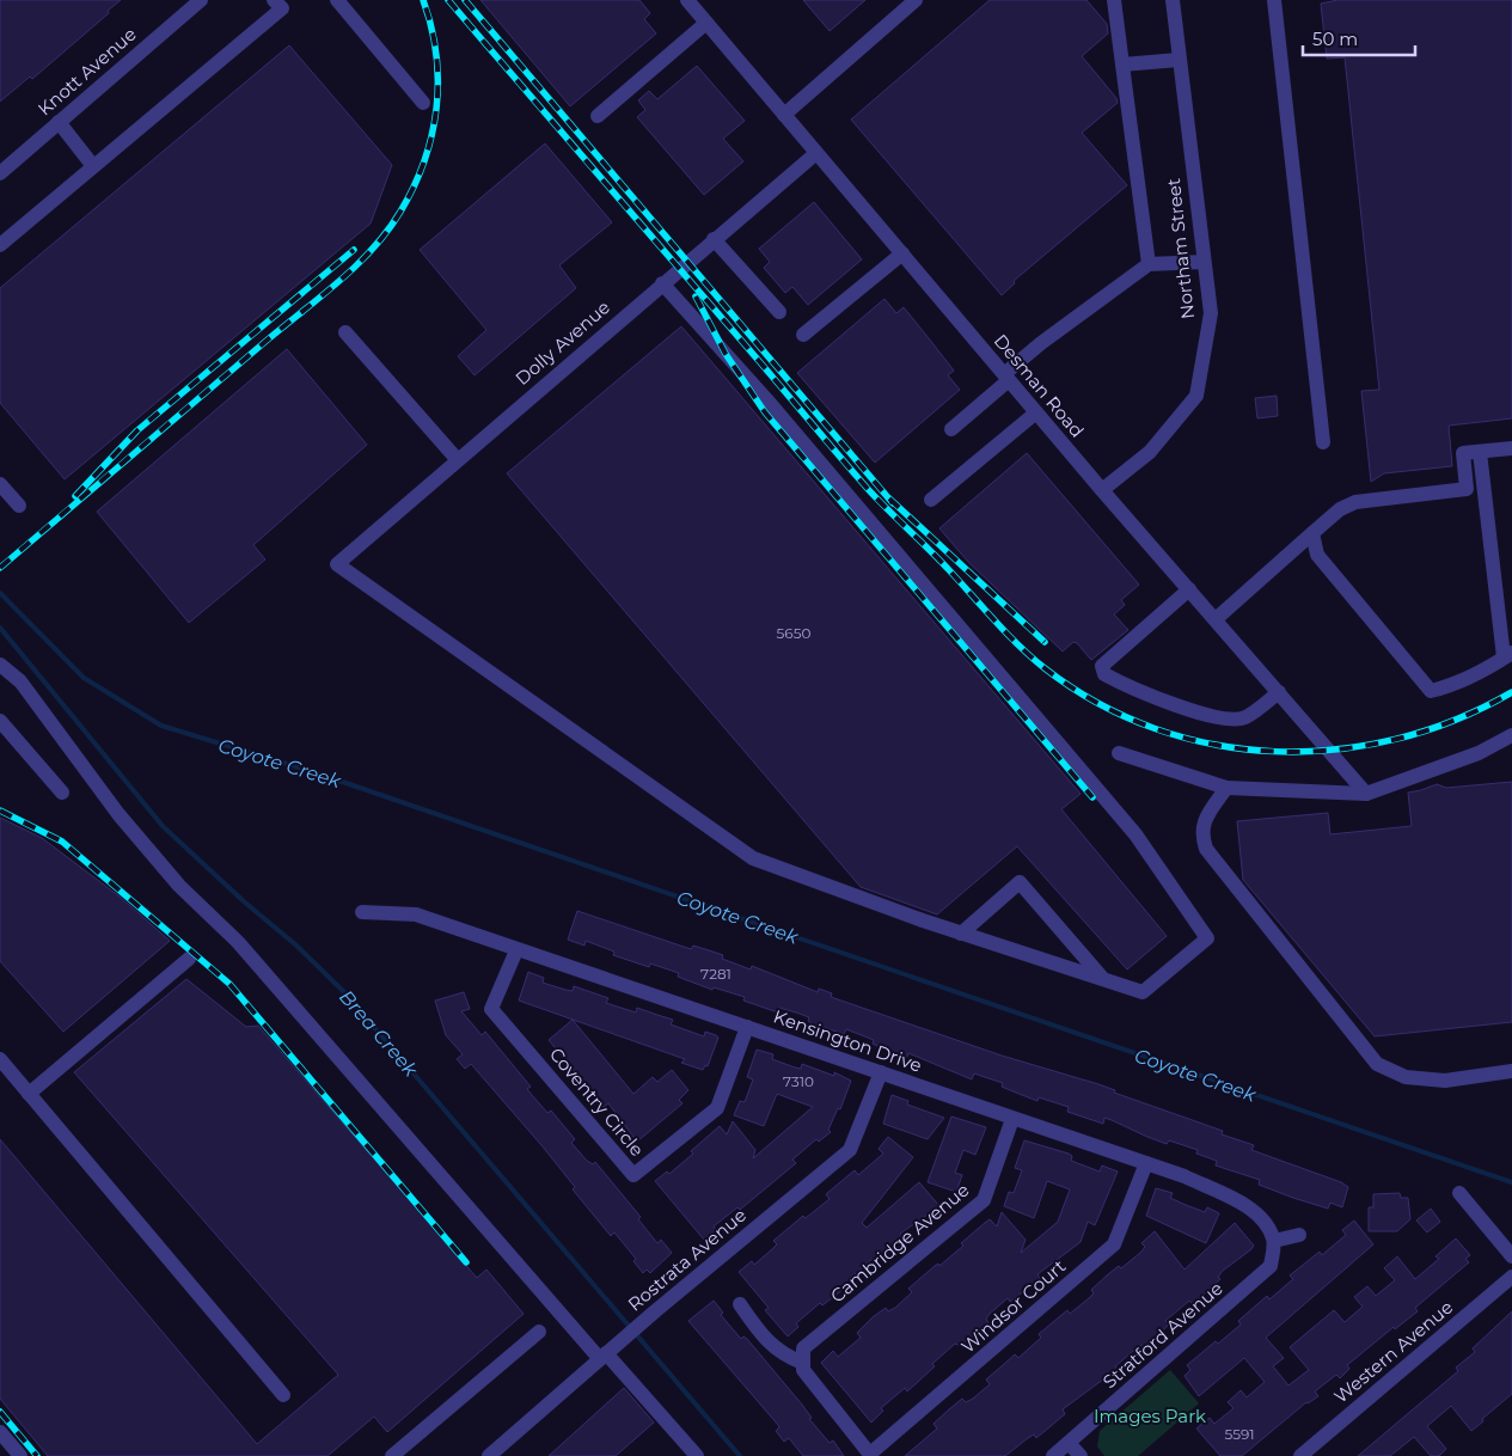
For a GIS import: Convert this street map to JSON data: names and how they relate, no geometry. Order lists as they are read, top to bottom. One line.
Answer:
{"streets":{"street":["Knott Avenue","Northam Street","Dolly Avenue","Desman Road","Kensington Drive","Coventry Circle","Cambridge Avenue","Rostrata Avenue","Windsor Court","Stratford Avenue","Western Avenue"]},"crossings":[["Northam Street","Desman Road"],["Dolly Avenue","Desman Road"],["Kensington Drive","Coventry Circle"],["Kensington Drive","Cambridge Avenue"],["Kensington Drive","Rostrata Avenue"],["Kensington Drive","Windsor Court"],["Kensington Drive","Stratford Avenue"]],"water":["Coyote Creek","Brea Creek"],"parks":["Images Park"],"house_numbers":["5650","7281","7310","5591"],"scale_bar":"50 m"}
